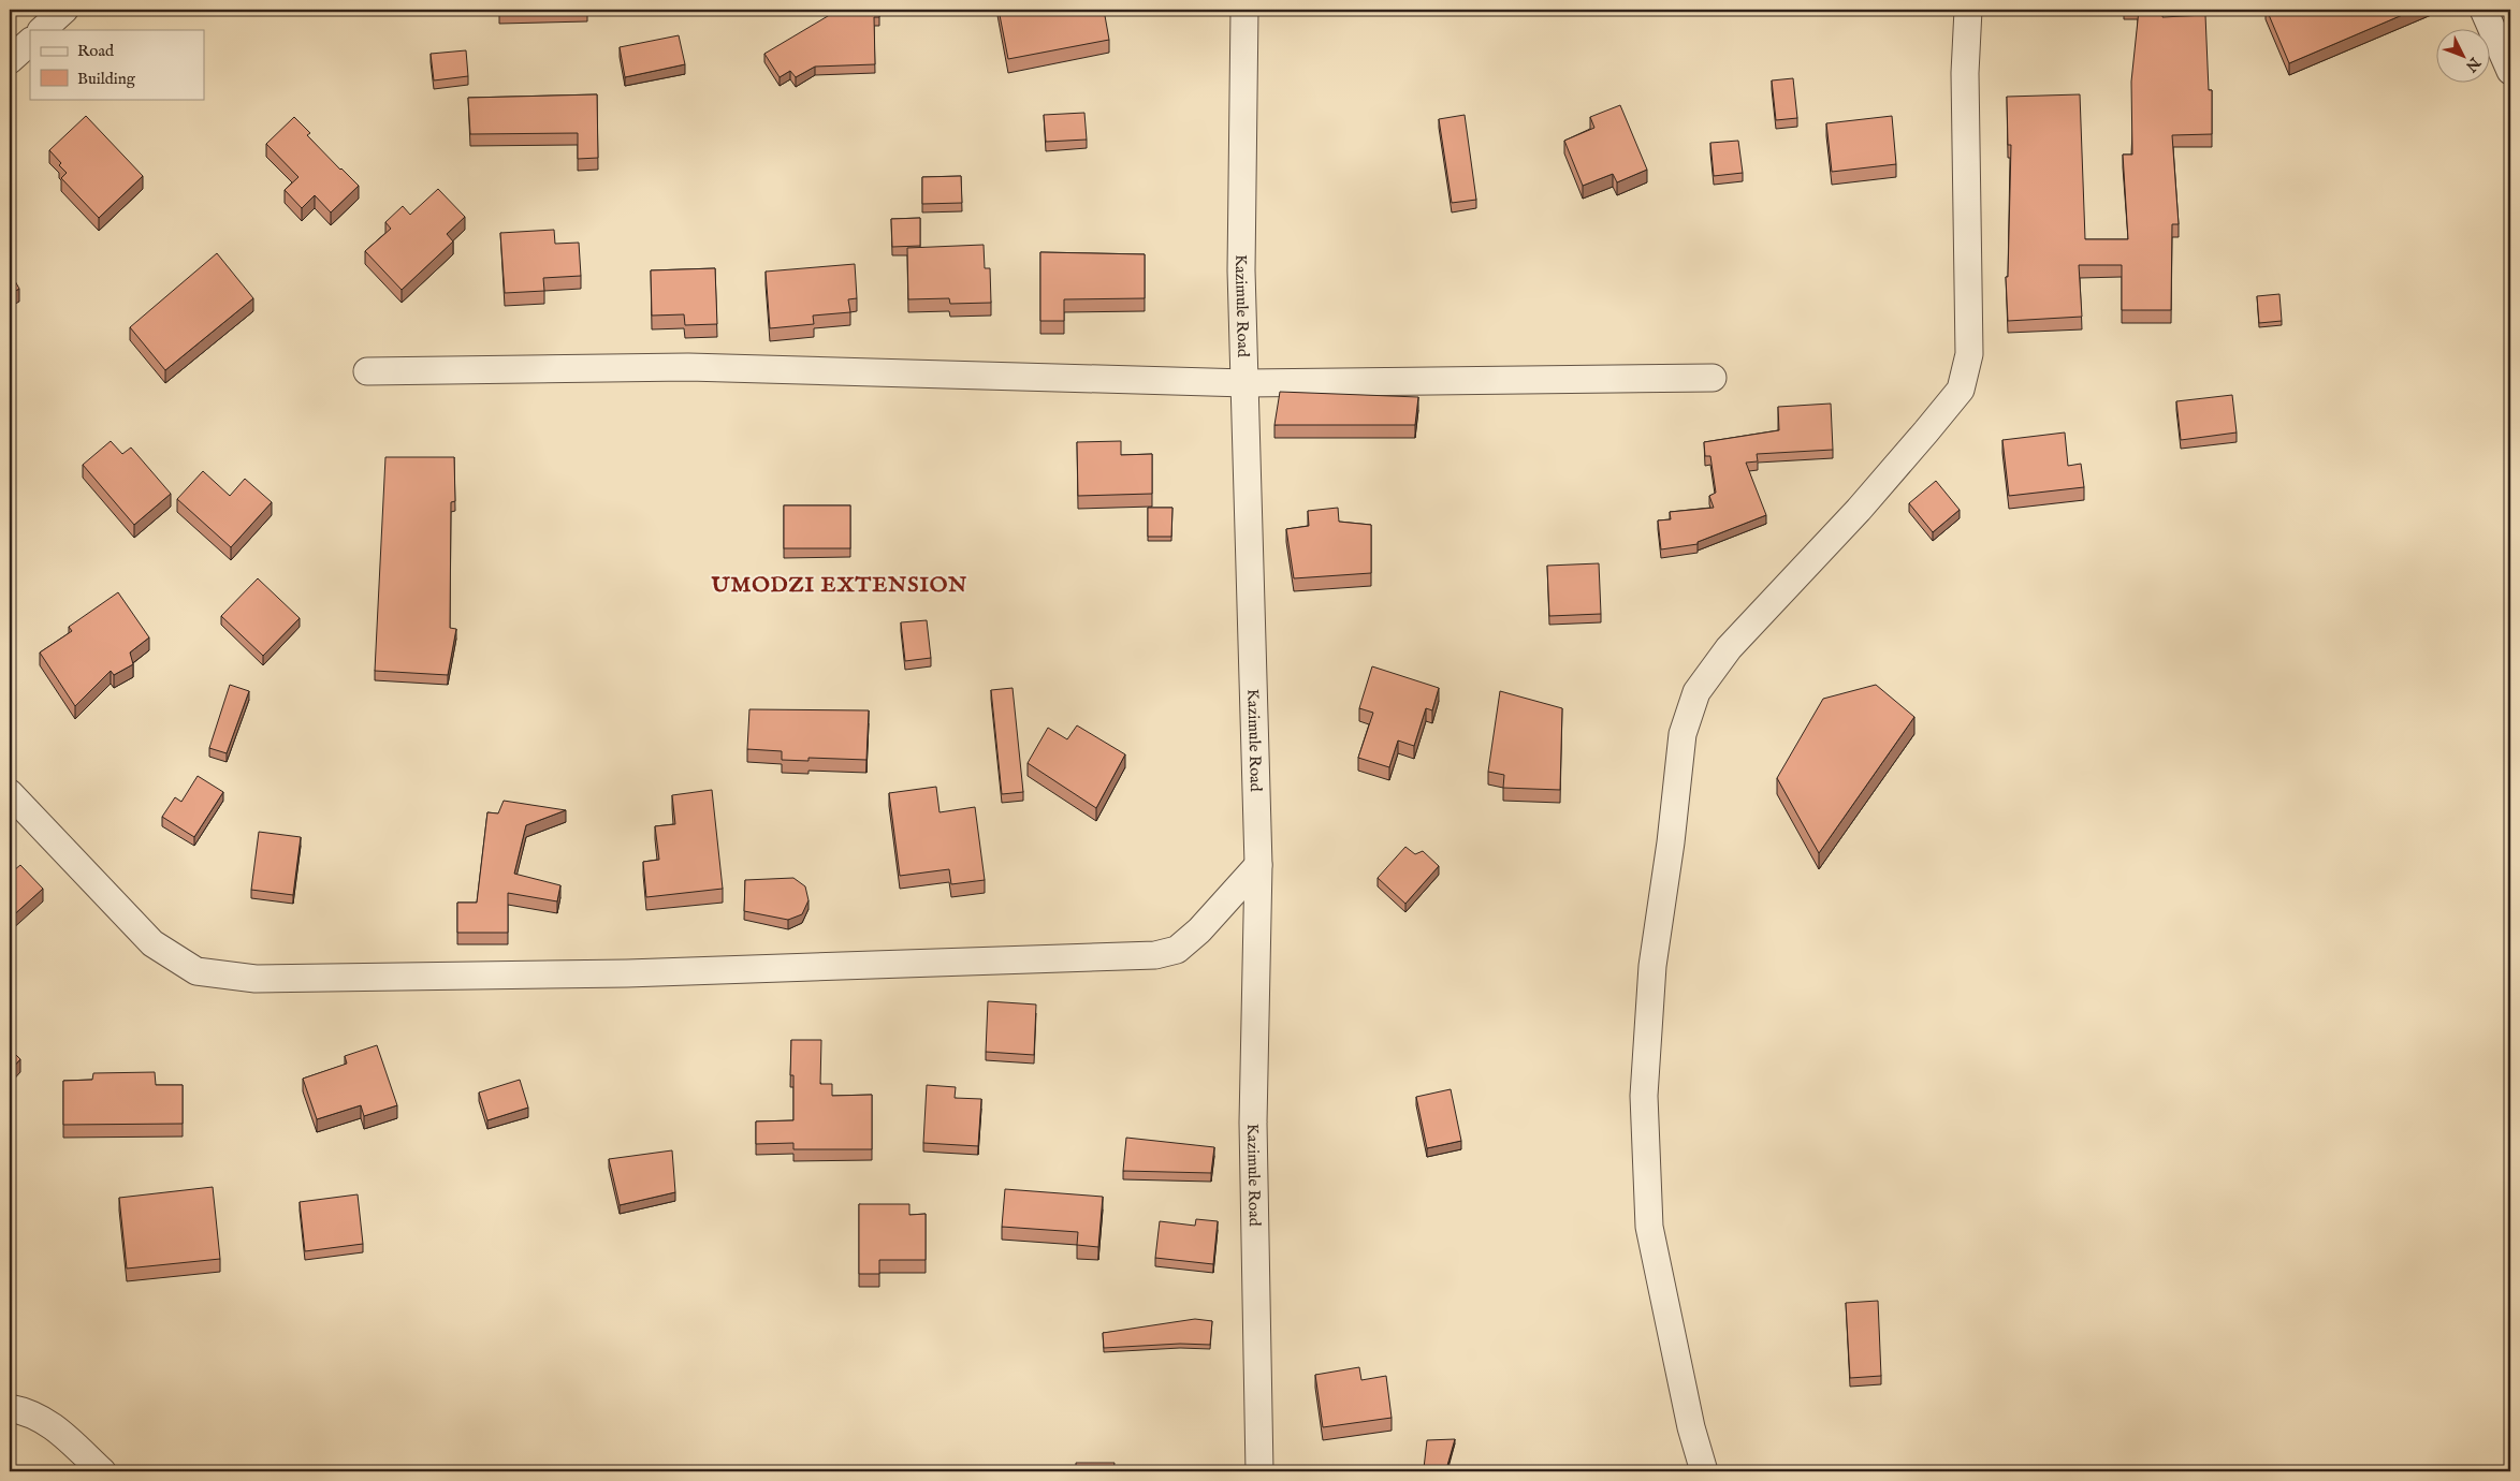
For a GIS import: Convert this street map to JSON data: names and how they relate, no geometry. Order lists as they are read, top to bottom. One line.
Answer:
{"streets":{"street":["Kazimule Road"]},"districts":["UMODZI EXTENSION"],"legend":["Road","Building"],"north":"bottom right"}
